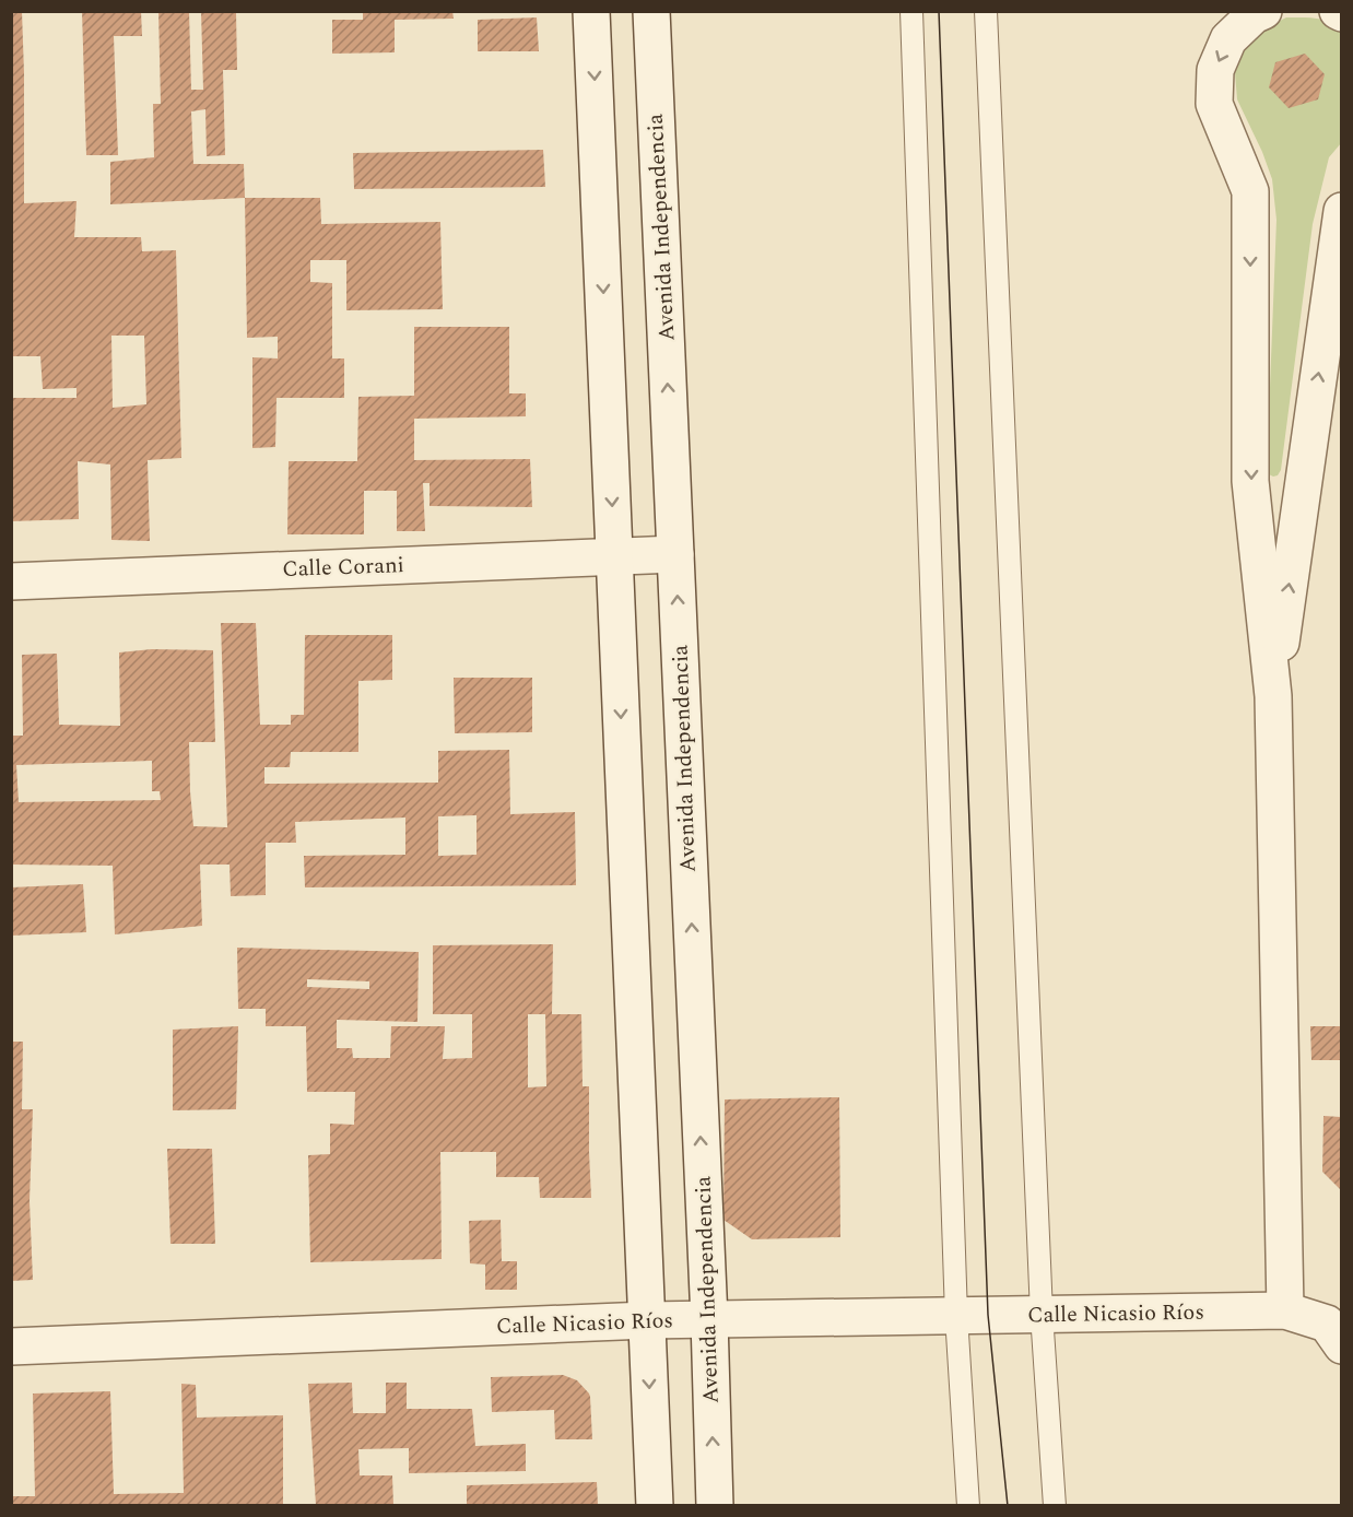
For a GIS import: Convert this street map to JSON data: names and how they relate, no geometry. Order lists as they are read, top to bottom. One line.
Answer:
{"streets":{"street":["Avenida Independencia","Calle Corani","Calle Nicasio Ríos"]},"crossings":[["Avenida Independencia","Calle Corani"],["Avenida Independencia","Calle Nicasio Ríos"]]}
